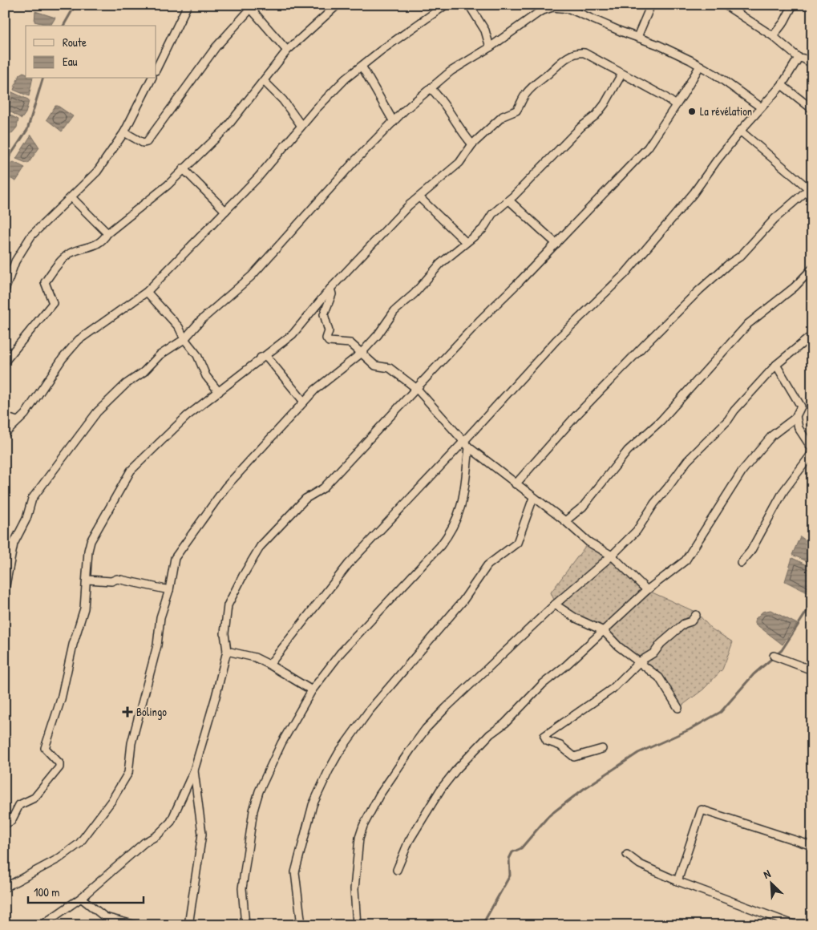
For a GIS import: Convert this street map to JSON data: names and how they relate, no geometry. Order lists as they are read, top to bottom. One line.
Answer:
{"places":{"other":["La révélation"],"health":["Bolingo"]},"legend":["Route","Eau"],"scale_bar":"100 m","north":"top left"}
